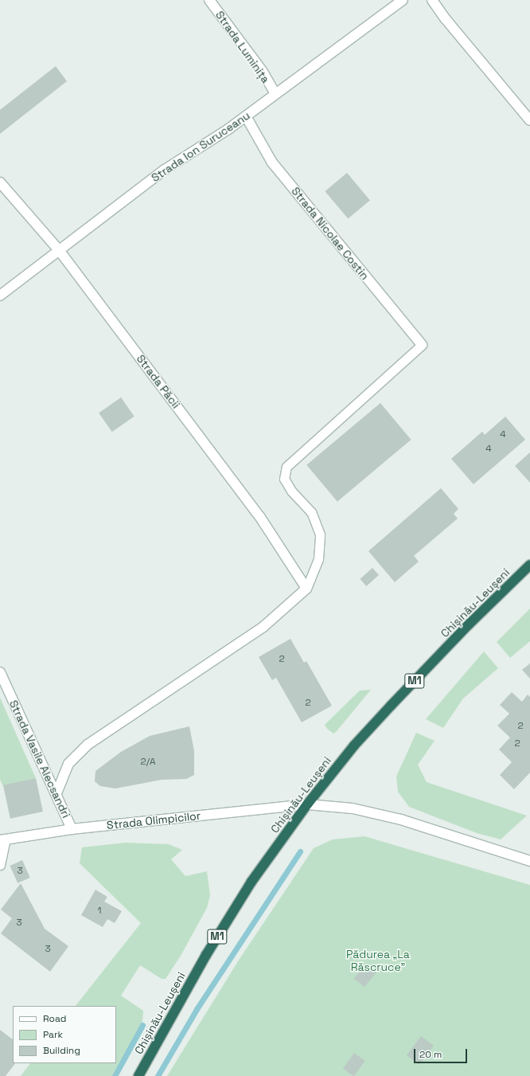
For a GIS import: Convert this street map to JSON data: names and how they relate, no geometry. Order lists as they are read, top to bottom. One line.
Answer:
{"streets":{"highway":["Chișinău-Leușeni","M1"],"street":["Strada Luminița","Strada Ion Suruceanu","Strada Nicolae Costin","Strada Păcii","Strada Vasile Alecsandri","Strada Olimpicilor"]},"crossings":[["Strada Luminița","Strada Ion Suruceanu"],["Strada Ion Suruceanu","Strada Nicolae Costin"],["Strada Ion Suruceanu","Strada Păcii"],["Chișinău-Leușeni","Strada Olimpicilor"],["Strada Vasile Alecsandri","Strada Olimpicilor"]],"parks":["Pădurea „La Răscruce”"],"house_numbers":["4","4","2","2","2","2","2/A","3","1","3","3"],"legend":["Road","Park","Building"],"scale_bar":"20 m"}
